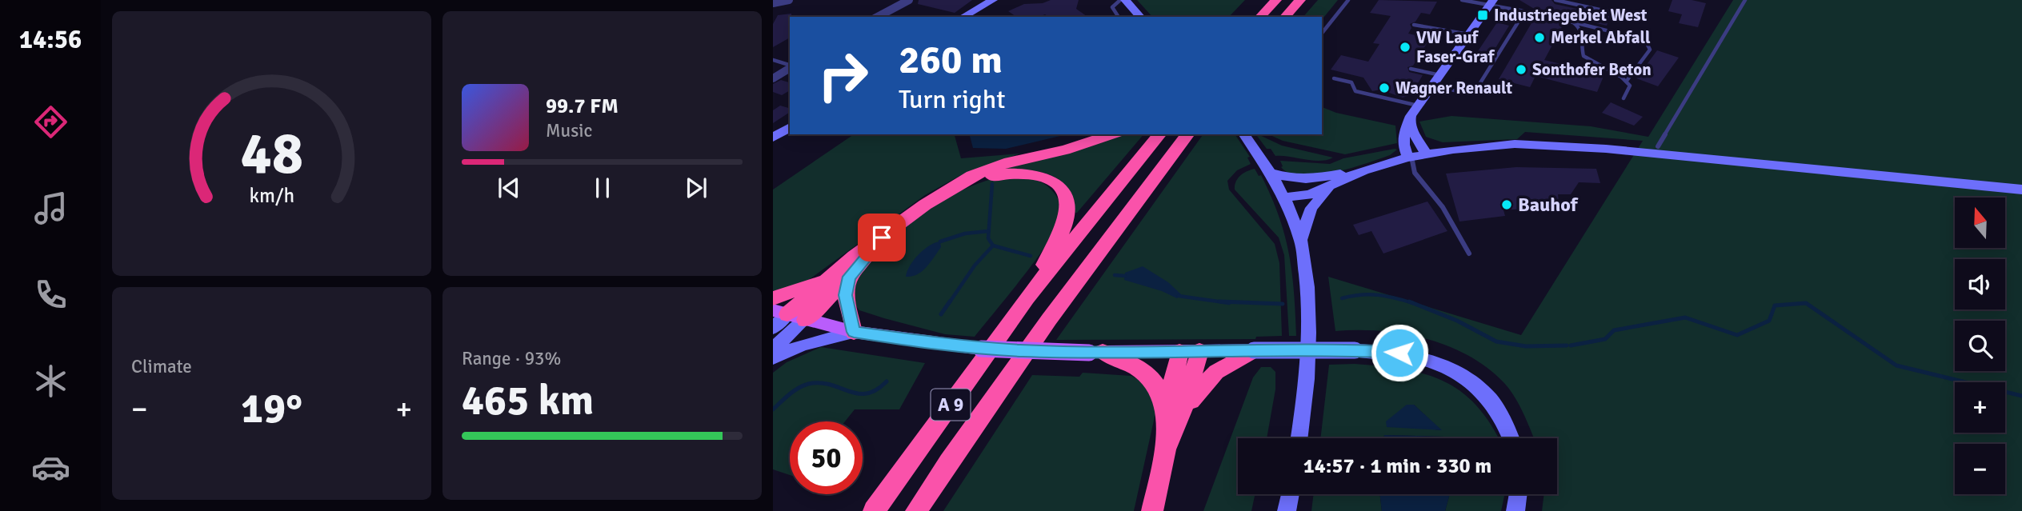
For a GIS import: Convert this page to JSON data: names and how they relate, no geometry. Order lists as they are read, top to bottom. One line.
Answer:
{"streets":{"highway":["A 9"]},"places":{"transit":["Industriegebiet West"],"other":["Merkel Abfall","VW Lauf Faser-Graf","Sonthofer Beton","Wagner Renault","Bauhof"]},"north":"top","page":{"tabs":"14:56","turn":["260 m","Turn right"],"song":["99.7 FM","Music"],"map_buttons":["+","−"],"tile":["Climate",["Range · 93%","465 km"]],"heat":["−","19°","+"],"limit":"50","trip":"14:57 · 1 min · 330 m","gauge":["48","km/h"]}}
